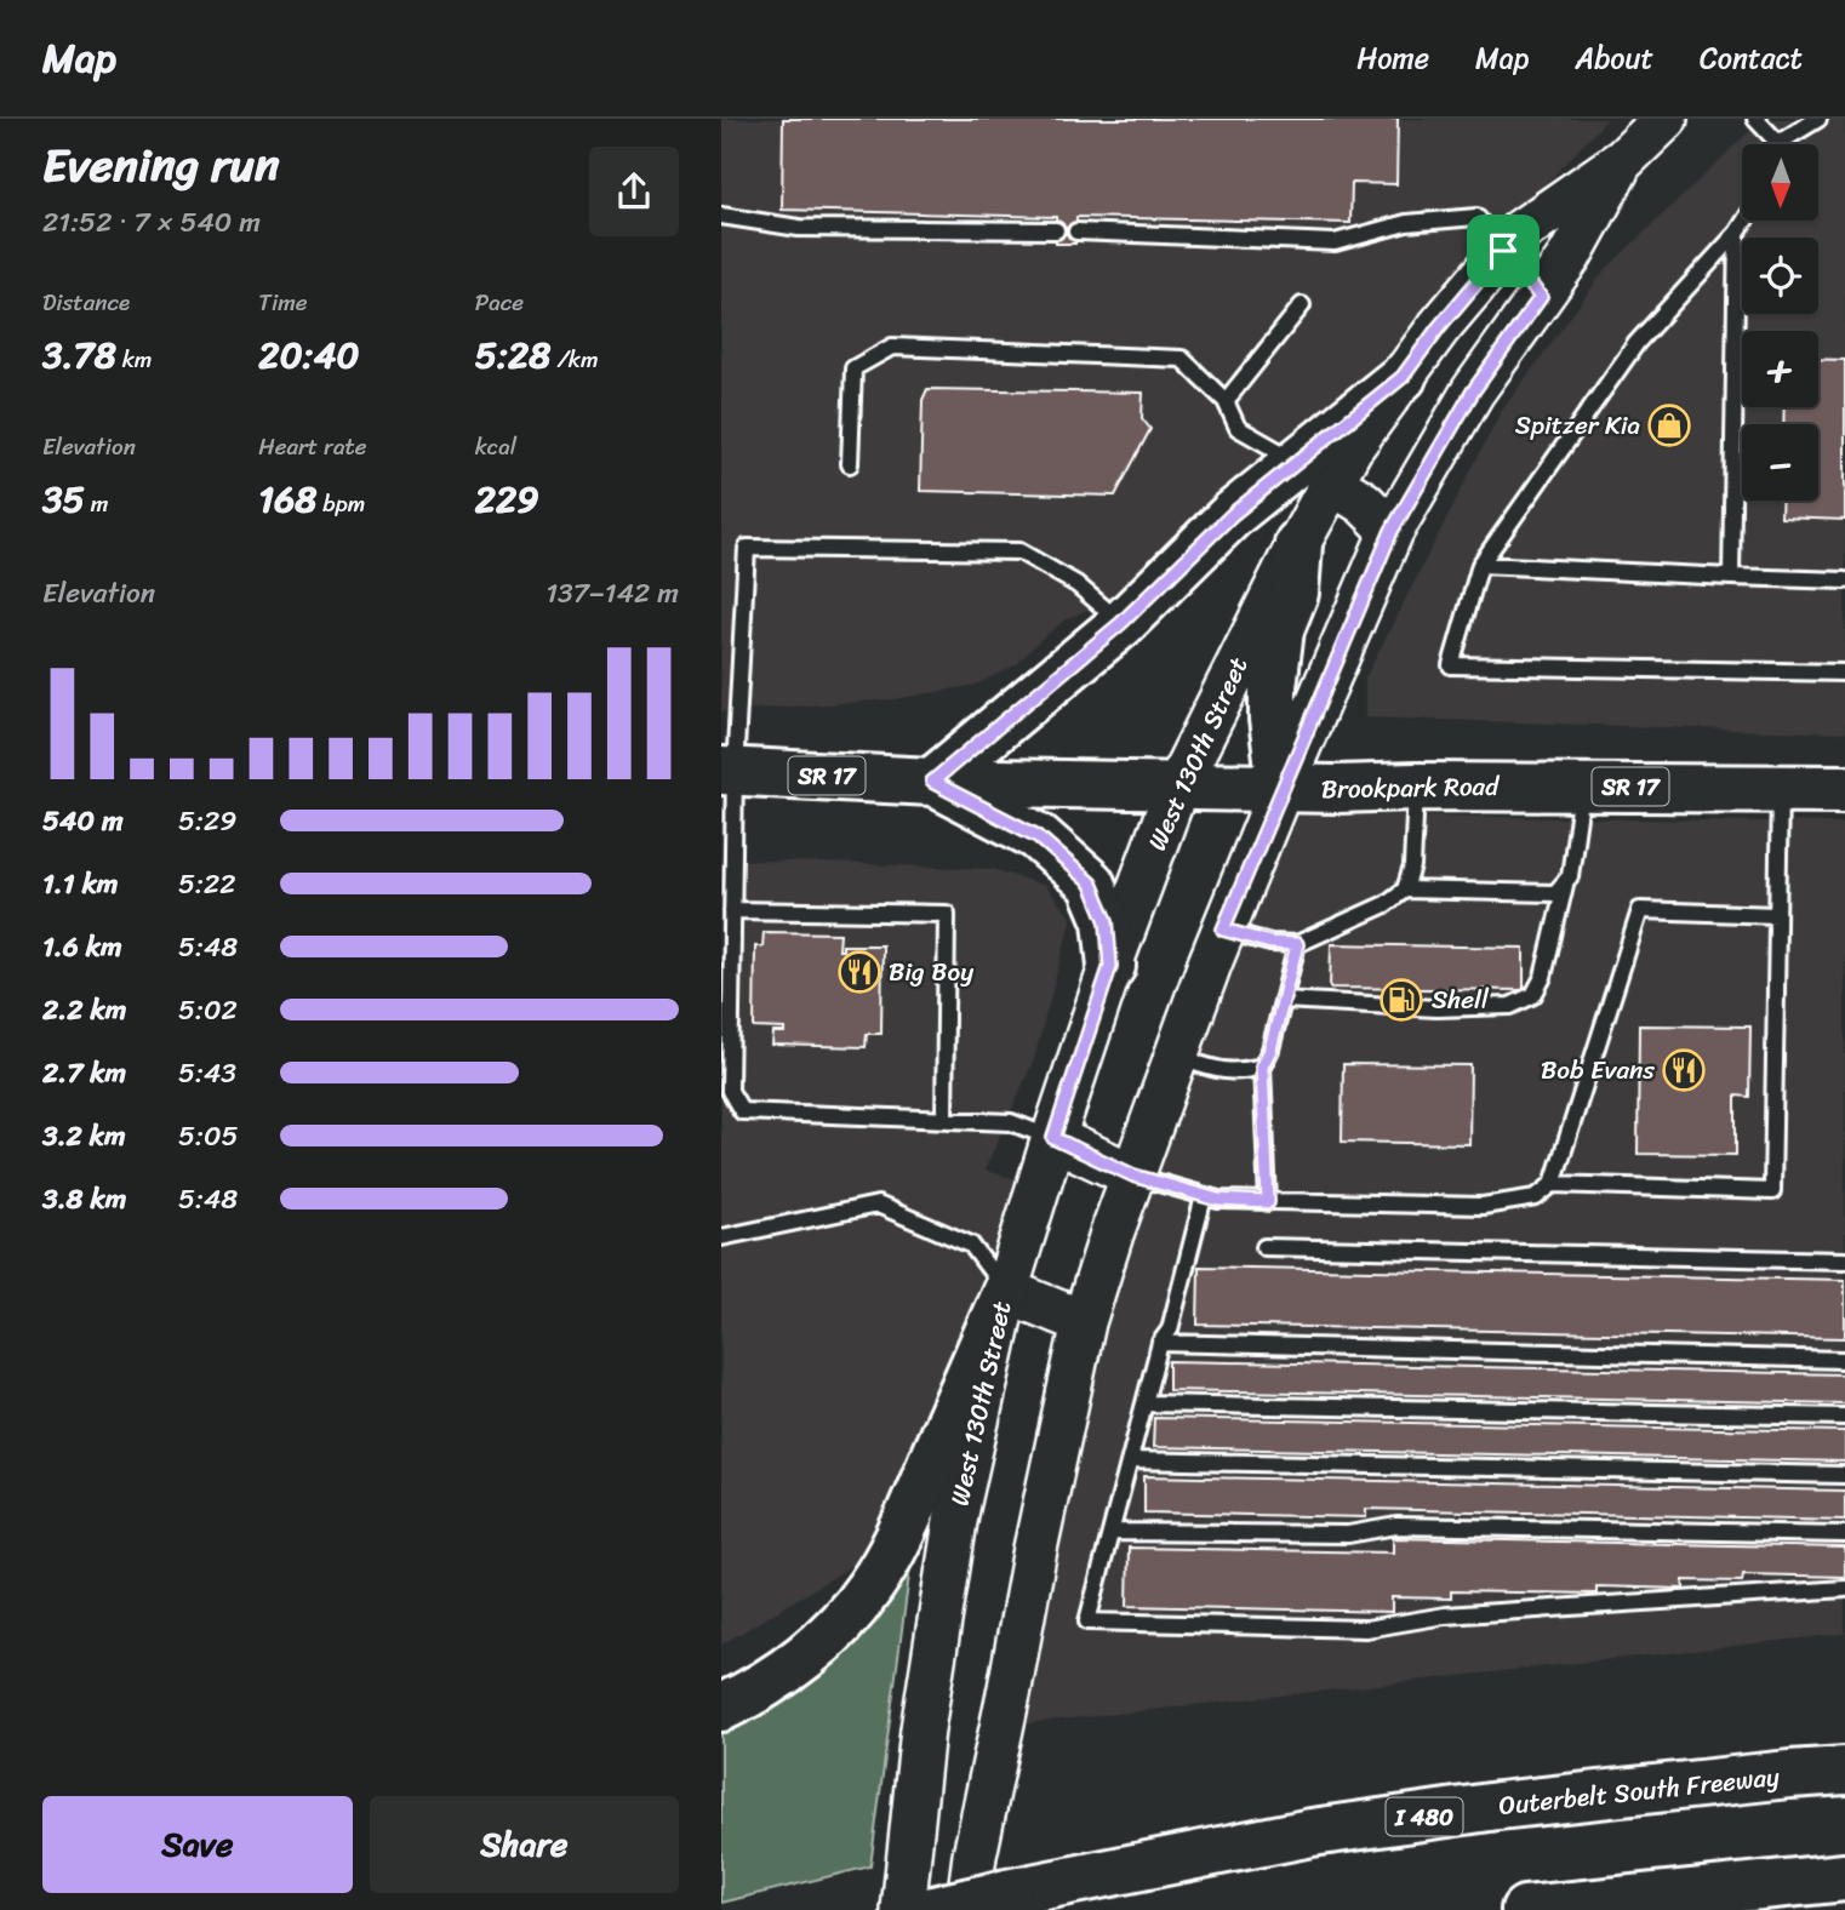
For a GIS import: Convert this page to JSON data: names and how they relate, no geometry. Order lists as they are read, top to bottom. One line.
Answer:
{"streets":{"main road":["West 130th Street","SR 17","Brookpark Road","Outerbelt South Freeway","I 480"]},"crossings":[["West 130th Street","Brookpark Road"]],"places":{"shop":["Spitzer Kia"],"restaurant":["Big Boy","Bob Evans"],"fuel station":["Shell"]},"north":"bottom","page":{"header":"Map","nav":["Home","Map","About","Contact"],"heading":["Evening run","21:52 · 7 × 540 m"],"map_buttons":["+","−"],"stats":[["Distance","3.78 km"],["Time","20:40"],["Pace","5:28 /km"],["Elevation","35 m"],["Heart rate","168 bpm"],["kcal","229"]],"chart":["Elevation","137–142 m"],"list":[{"name":"540 m","note":"5:29"},{"name":"1.1 km","note":"5:22"},{"name":"1.6 km","note":"5:48"},{"name":"2.2 km","note":"5:02"},{"name":"2.7 km","note":"5:43"},{"name":"3.2 km","note":"5:05"},{"name":"3.8 km","note":"5:48"}],"buttons":["Save","Share"]}}
